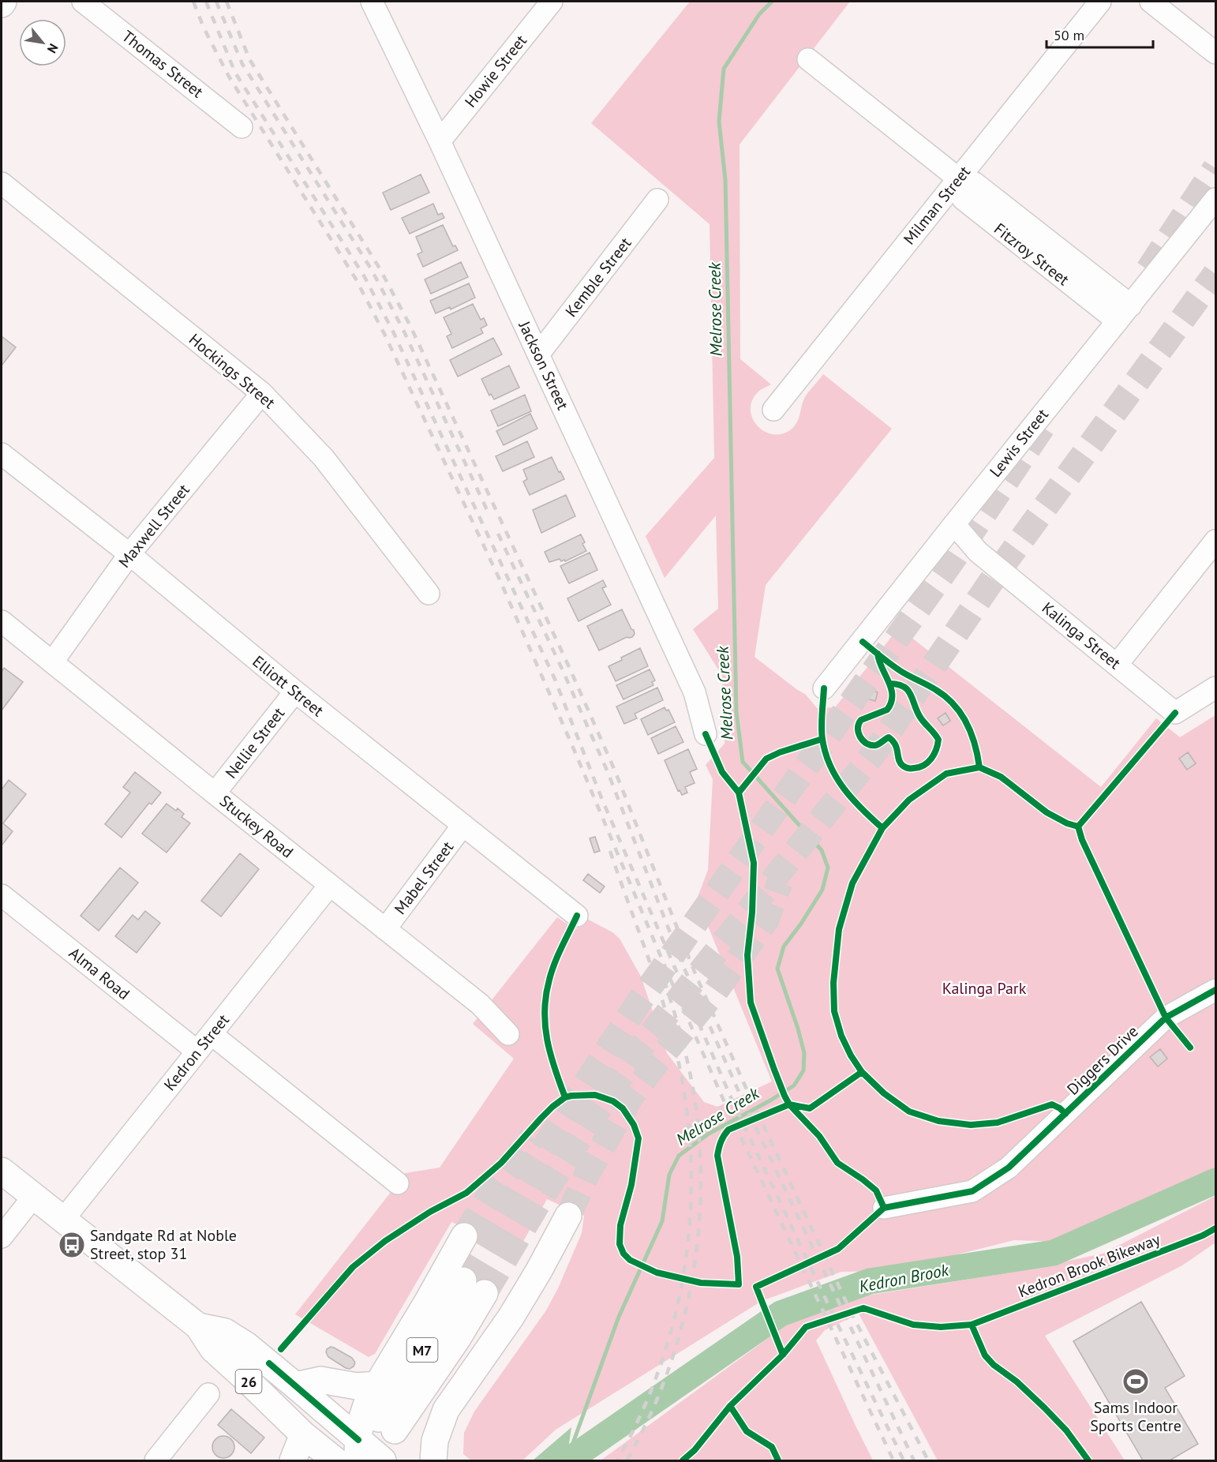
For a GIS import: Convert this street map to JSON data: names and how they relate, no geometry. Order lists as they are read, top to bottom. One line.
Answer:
{"streets":{"highway":["M7","26"],"street":["Thomas Street","Howie Street","Milman Street","Fitzroy Street","Kemble Street","Jackson Street","Hockings Street","Lewis Street","Maxwell Street","Kalinga Street","Elliott Street","Nellie Street","Stuckey Road","Mabel Street","Alma Road","Kedron Street","Diggers Drive"],"cycle path":["Kedron Brook Bikeway"]},"crossings":[["Howie Street","Jackson Street"],["Milman Street","Fitzroy Street"],["Fitzroy Street","Lewis Street"],["Kemble Street","Jackson Street"],["Hockings Street","Maxwell Street"],["Lewis Street","Kalinga Street"],["Maxwell Street","Elliott Street"],["Maxwell Street","Stuckey Road"],["Elliott Street","Nellie Street"],["Elliott Street","Mabel Street"],["Nellie Street","Stuckey Road"],["Stuckey Road","Mabel Street"],["Stuckey Road","Kedron Street"],["Alma Road","Kedron Street"],["Kedron Street","26"]],"water":["Melrose Creek","Kedron Brook"],"parks":["Kalinga Park"],"places":{"bus stop":["Sandgate Rd at Noble Street, stop 31"],"sports":["Sams Indoor Sports Centre"]},"scale_bar":"50 m","north":"bottom right"}
